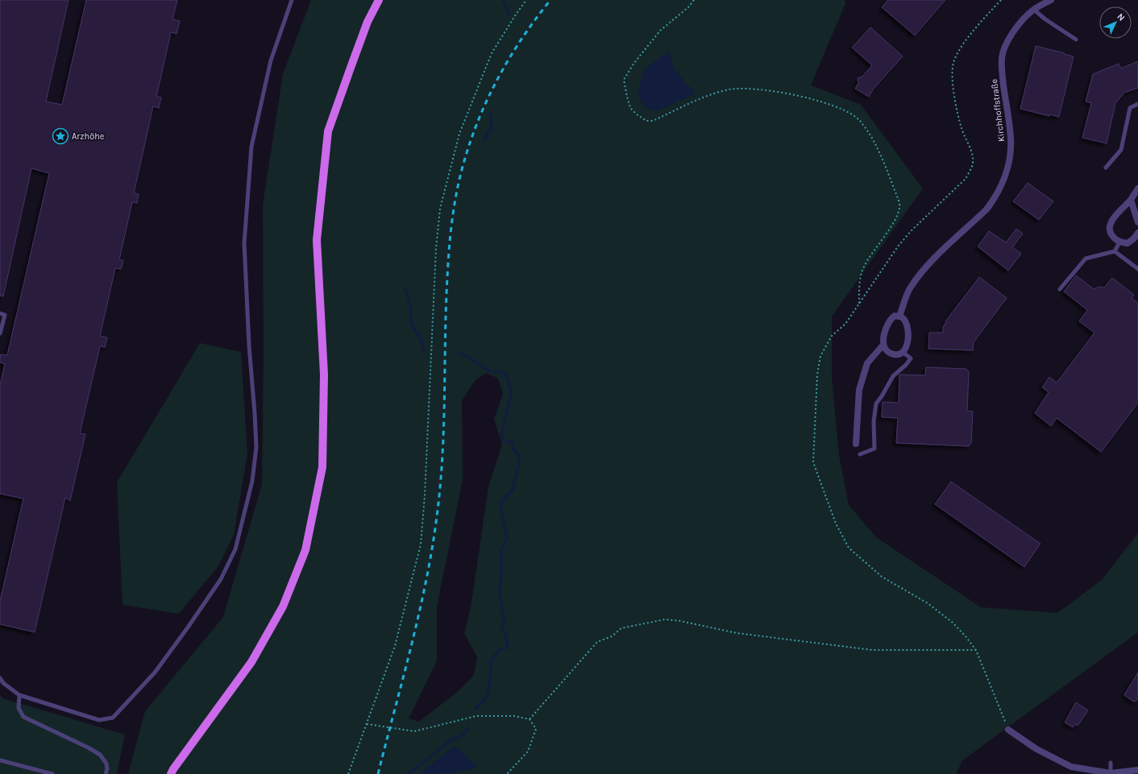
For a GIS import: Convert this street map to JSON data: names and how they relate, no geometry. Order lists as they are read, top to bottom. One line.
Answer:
{"streets":{"street":["Kirchhoffstraße"]},"places":{"place":["Arzhöhe"]},"north":"top right"}
